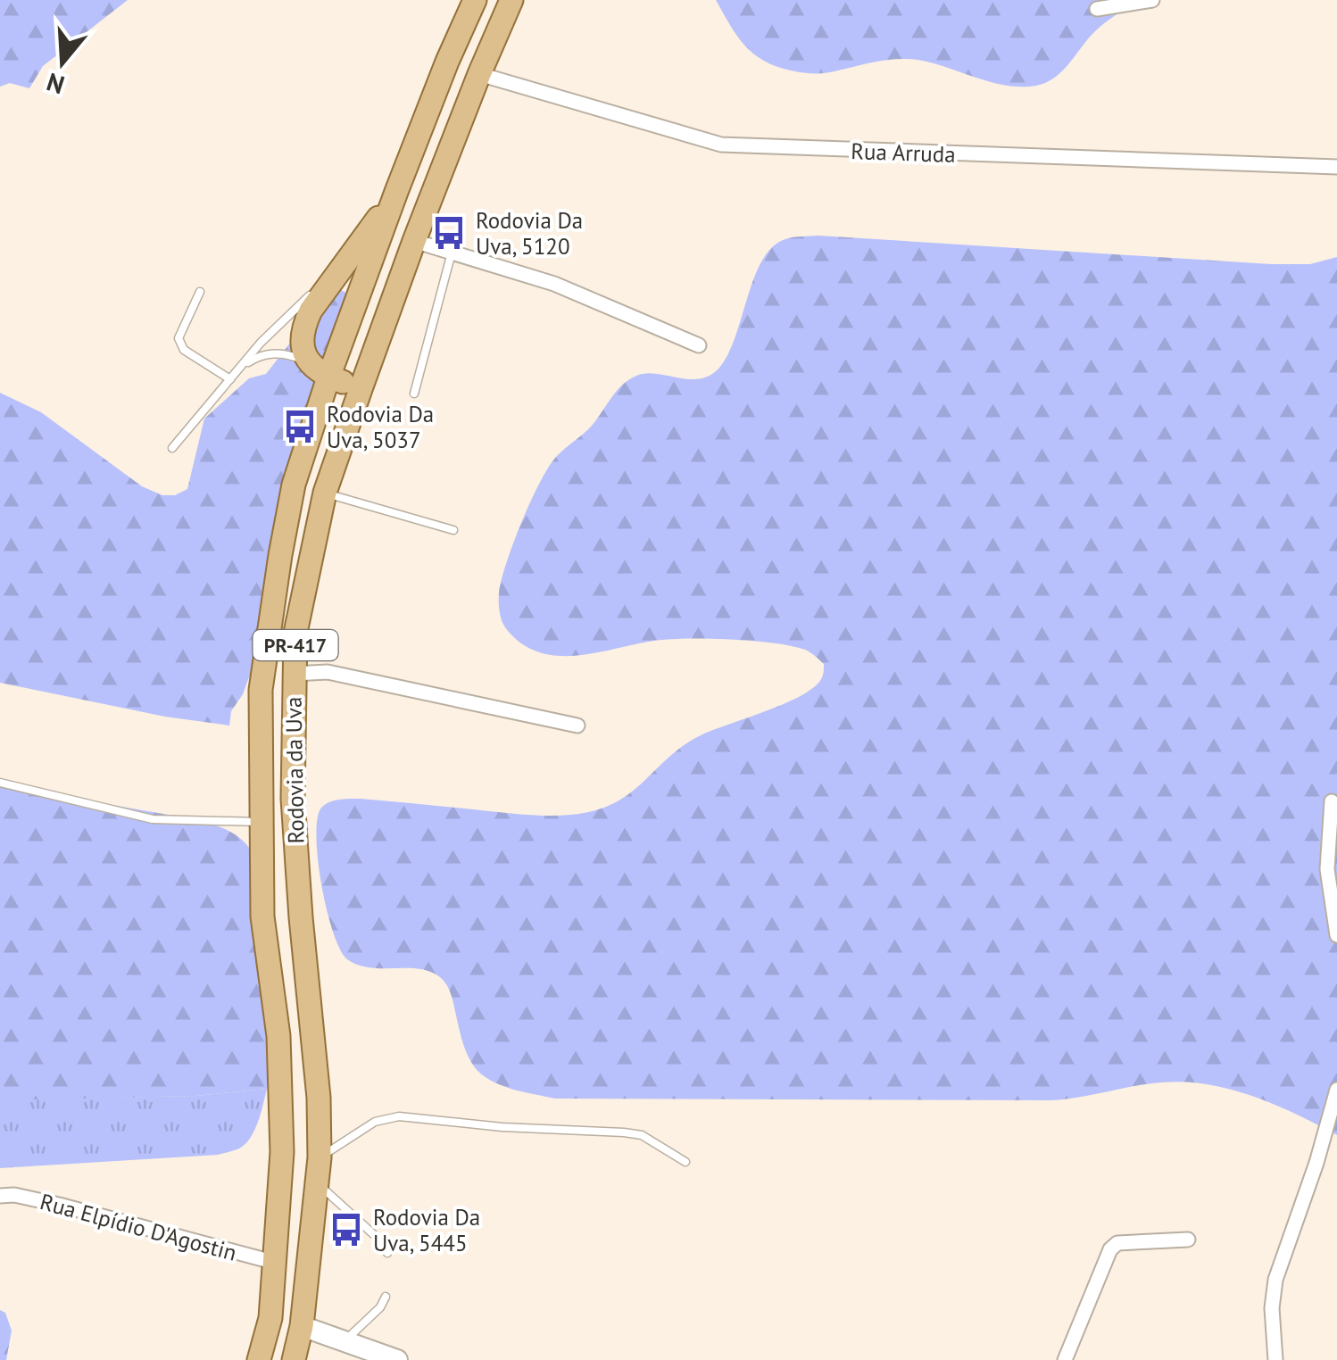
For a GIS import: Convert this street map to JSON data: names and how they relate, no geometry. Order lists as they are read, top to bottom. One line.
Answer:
{"streets":{"main road":["PR-417","Rodovia da Uva"],"street":["Rua Arruda","Rua Elpídio D'Agostin"]},"crossings":[["Rua Arruda","Rodovia da Uva"],["Rodovia da Uva","Rua Elpídio D'Agostin"]],"places":{"bus stop":["Rodovia Da Uva, 5120","Rodovia Da Uva, 5037","Rodovia Da Uva, 5445"]},"north":"bottom"}
